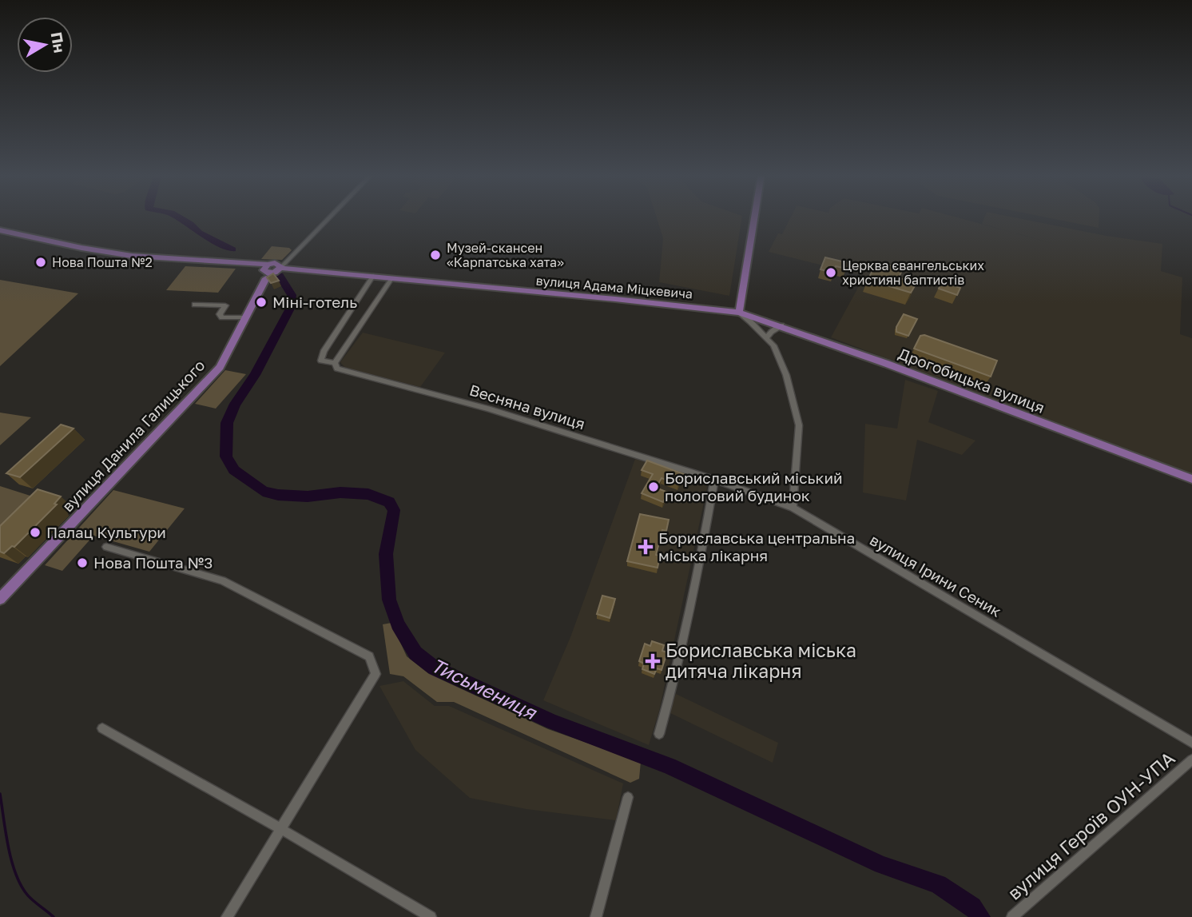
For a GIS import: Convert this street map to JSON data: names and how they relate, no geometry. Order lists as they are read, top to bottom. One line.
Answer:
{"streets":{"main road":["вулиця Адама Міцкевича","Дрогобицька вулиця","вулиця Данила Галицького"],"street":["Весняна вулиця","вулиця Ірини Сеник","вулиця Героїв ОУН-УПА"]},"crossings":[["вулиця Адама Міцкевича","Дрогобицька вулиця"],["вулиця Адама Міцкевича","вулиця Данила Галицького"],["Весняна вулиця","вулиця Ірини Сеник"]],"water":["Тисьмениця"],"places":{"other":["Музей-скансен «Карпатська хата»","Нова Пошта №2","Церква євангельських християн баптистів","Міні-готель","Бориславський міський пологовий будинок","Палац Культури","Нова Пошта №3"],"health":["Бориславська центральна міська лікарня","Бориславська міська дитяча лікарня"]},"north":"right"}
